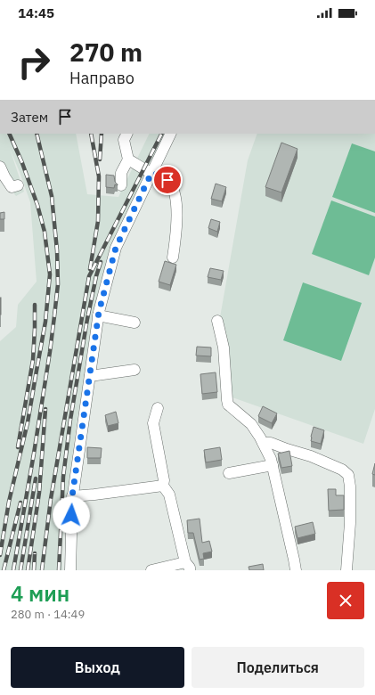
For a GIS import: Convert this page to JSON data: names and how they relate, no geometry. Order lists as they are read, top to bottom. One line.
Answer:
{"page":{"status":"14:45","turn":["270 m","Направо"],"then":"Затем","heading":["4 мин","280 m · 14:49"],"buttons":["Выход","Поделиться"]}}
